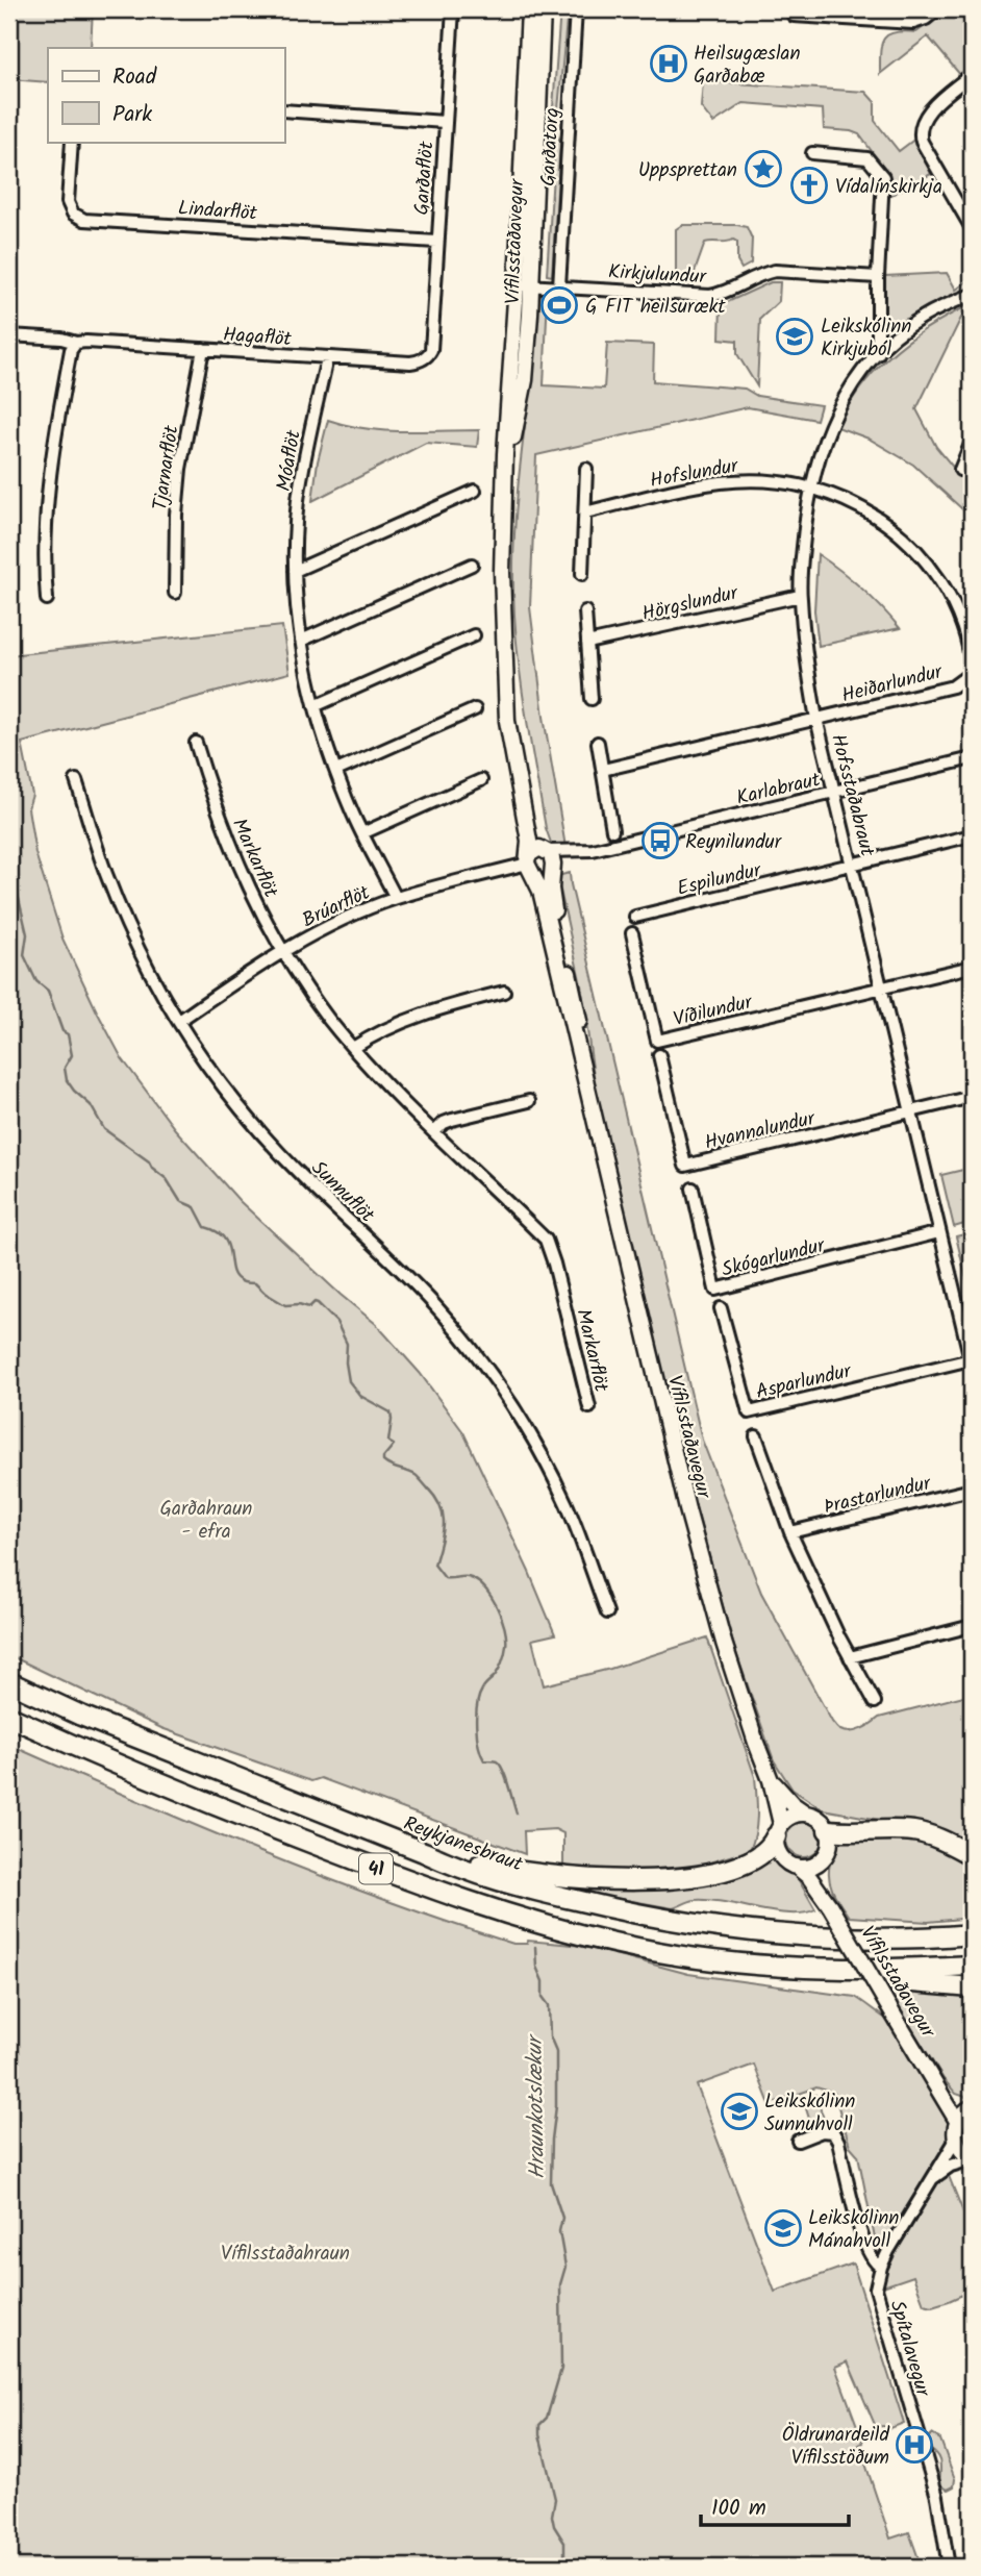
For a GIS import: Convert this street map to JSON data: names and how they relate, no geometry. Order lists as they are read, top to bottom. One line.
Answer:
{"streets":{"highway":["Reykjanesbraut","41"],"main road":["Vífilsstaðavegur"],"street":["Garðatorg","Garðaflöt","Lindarflöt","Kirkjulundur","Hagaflöt","Móaflöt","Tjarnarflöt","Hofslundur","Hörgslundur","Heiðarlundur","Karlabraut","Hofsstaðabraut","Markarflöt","Espilundur","Brúarflöt","Víðilundur","Hvannalundur","Sunnuflöt","Skógarlundur","Asparlundur","Þrastarlundur","Spítalavegur"]},"crossings":[["Garðatorg","Kirkjulundur"],["Garðaflöt","Lindarflöt"],["Garðaflöt","Hagaflöt"],["Vífilsstaðavegur","Kirkjulundur"],["Vífilsstaðavegur","Karlabraut"],["Vífilsstaðavegur","Brúarflöt"],["Hagaflöt","Móaflöt"],["Hagaflöt","Tjarnarflöt"],["Móaflöt","Brúarflöt"],["Hofslundur","Heiðarlundur"],["Hofslundur","Hofsstaðabraut"],["Hörgslundur","Hofsstaðabraut"],["Heiðarlundur","Hofsstaðabraut"],["Karlabraut","Hofsstaðabraut"],["Hofsstaðabraut","Espilundur"],["Hofsstaðabraut","Víðilundur"],["Hofsstaðabraut","Hvannalundur"],["Hofsstaðabraut","Skógarlundur"],["Hofsstaðabraut","Asparlundur"],["Markarflöt","Brúarflöt"],["Brúarflöt","Sunnuflöt"]],"water":["Hraunkotslækur"],"parks":["Garðahraun - efra","Vífilsstaðahraun"],"places":{"hospital":["Heilsugæslan Garðabæ","Öldrunardeild Vífilsstöðum"],"place":["Uppsprettan"],"church":["Vídalínskirkja"],"sports":["G FIT heilsurækt"],"school or university":["Leikskólinn Kirkjuból","Leikskólinn Sunnuhvoll","Leikskólinn Mánahvoll"],"bus stop":["Reynilundur"]},"legend":["Road","Park"],"scale_bar":"100 m"}
